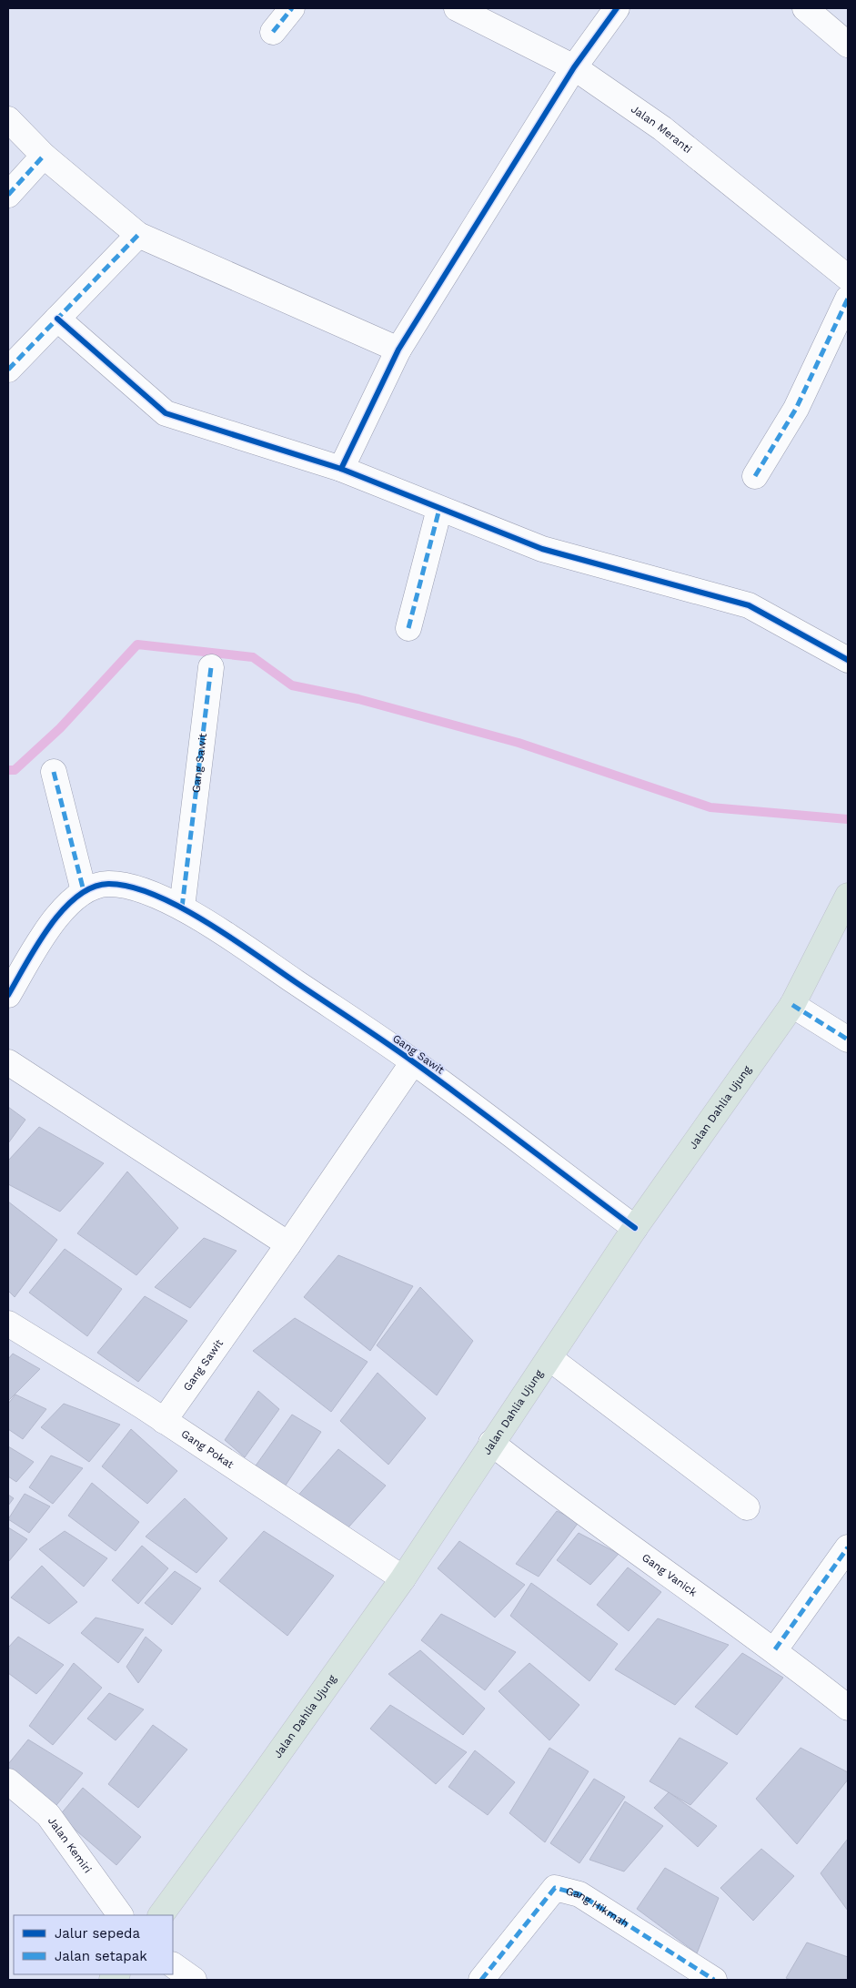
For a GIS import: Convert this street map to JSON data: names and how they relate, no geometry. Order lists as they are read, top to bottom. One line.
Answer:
{"streets":{"main road":["Jalan Dahlia Ujung"],"street":["Jalan Meranti","Gang Sawit","Gang Pokat","Gang Vanick","Jalan Kemiri","Gang Hikmah"]},"crossings":[["Gang Sawit","Jalan Dahlia Ujung"],["Gang Sawit","Gang Pokat"],["Jalan Dahlia Ujung","Gang Pokat"],["Jalan Dahlia Ujung","Gang Vanick"]],"legend":["Jalur sepeda","Jalan setapak"]}
